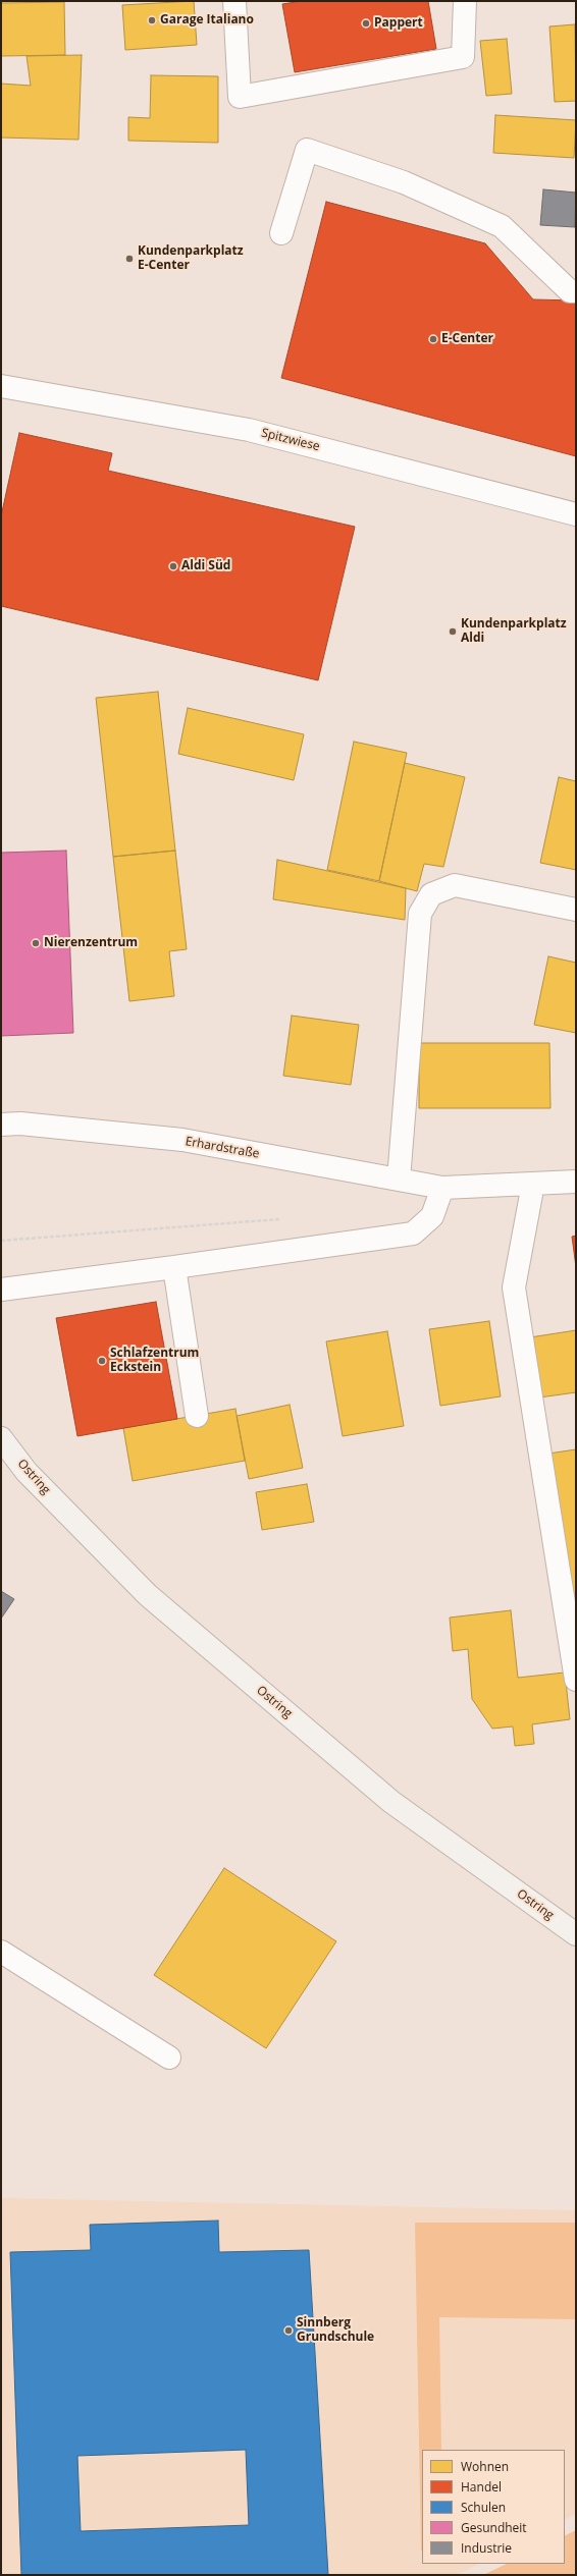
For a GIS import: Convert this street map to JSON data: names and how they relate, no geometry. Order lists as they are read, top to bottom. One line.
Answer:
{"streets":{"main road":["Ostring"],"street":["Spitzwiese","Erhardstraße"]},"places":["Garage Italiano","Pappert","Kundenparkplatz E-Center","E-Center","Aldi Süd","Kundenparkplatz Aldi","Nierenzentrum","Schlafzentrum Eckstein","Sinnberg Grundschule"],"legend":["Wohnen","Handel","Schulen","Gesundheit","Industrie"]}
